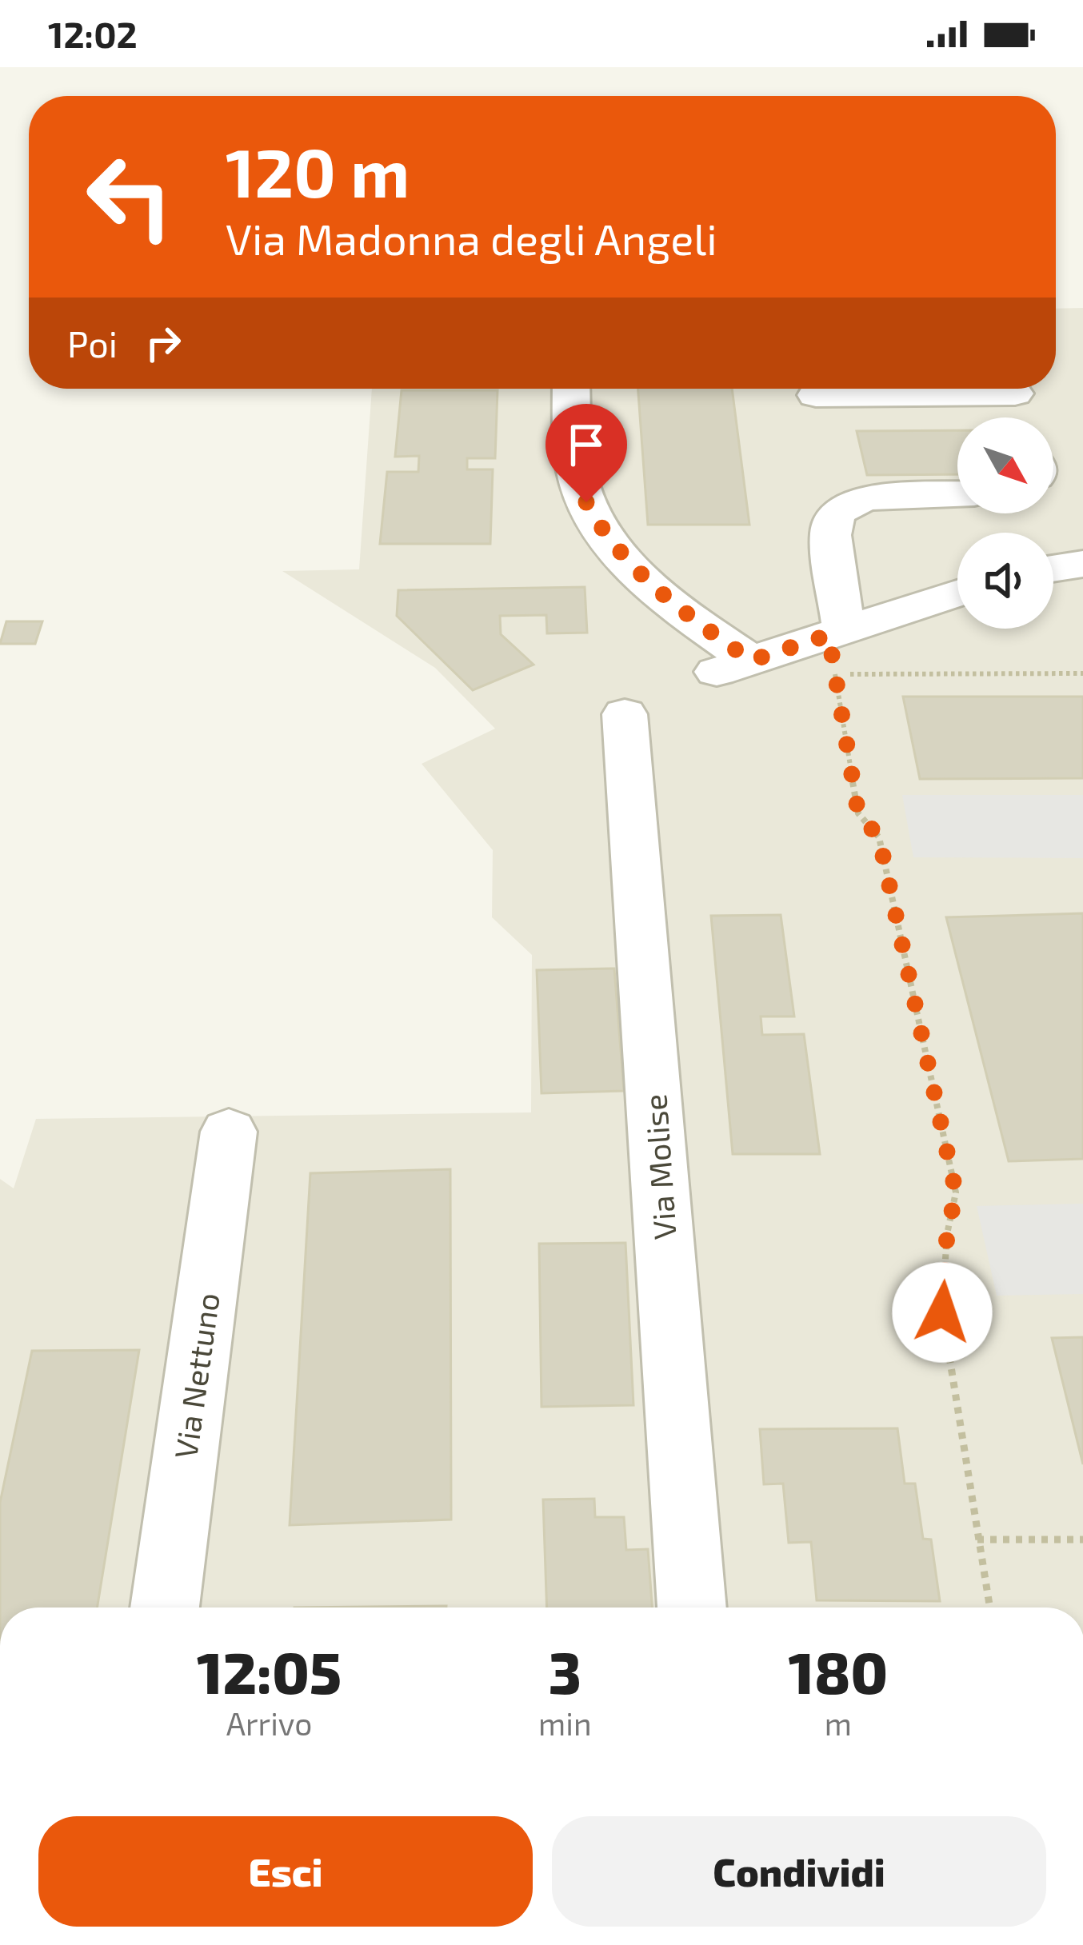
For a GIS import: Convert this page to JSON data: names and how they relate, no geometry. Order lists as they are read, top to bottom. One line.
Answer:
{"streets":{"street":["Via Molise","Via Nettuno"]},"north":"bottom right","page":{"status":"12:02","turn":["120 m","Via Madonna degli Angeli"],"then":"Poi","eta":["12:05","Arrivo","3","min","180","m"],"buttons":["Esci","Condividi"]}}
